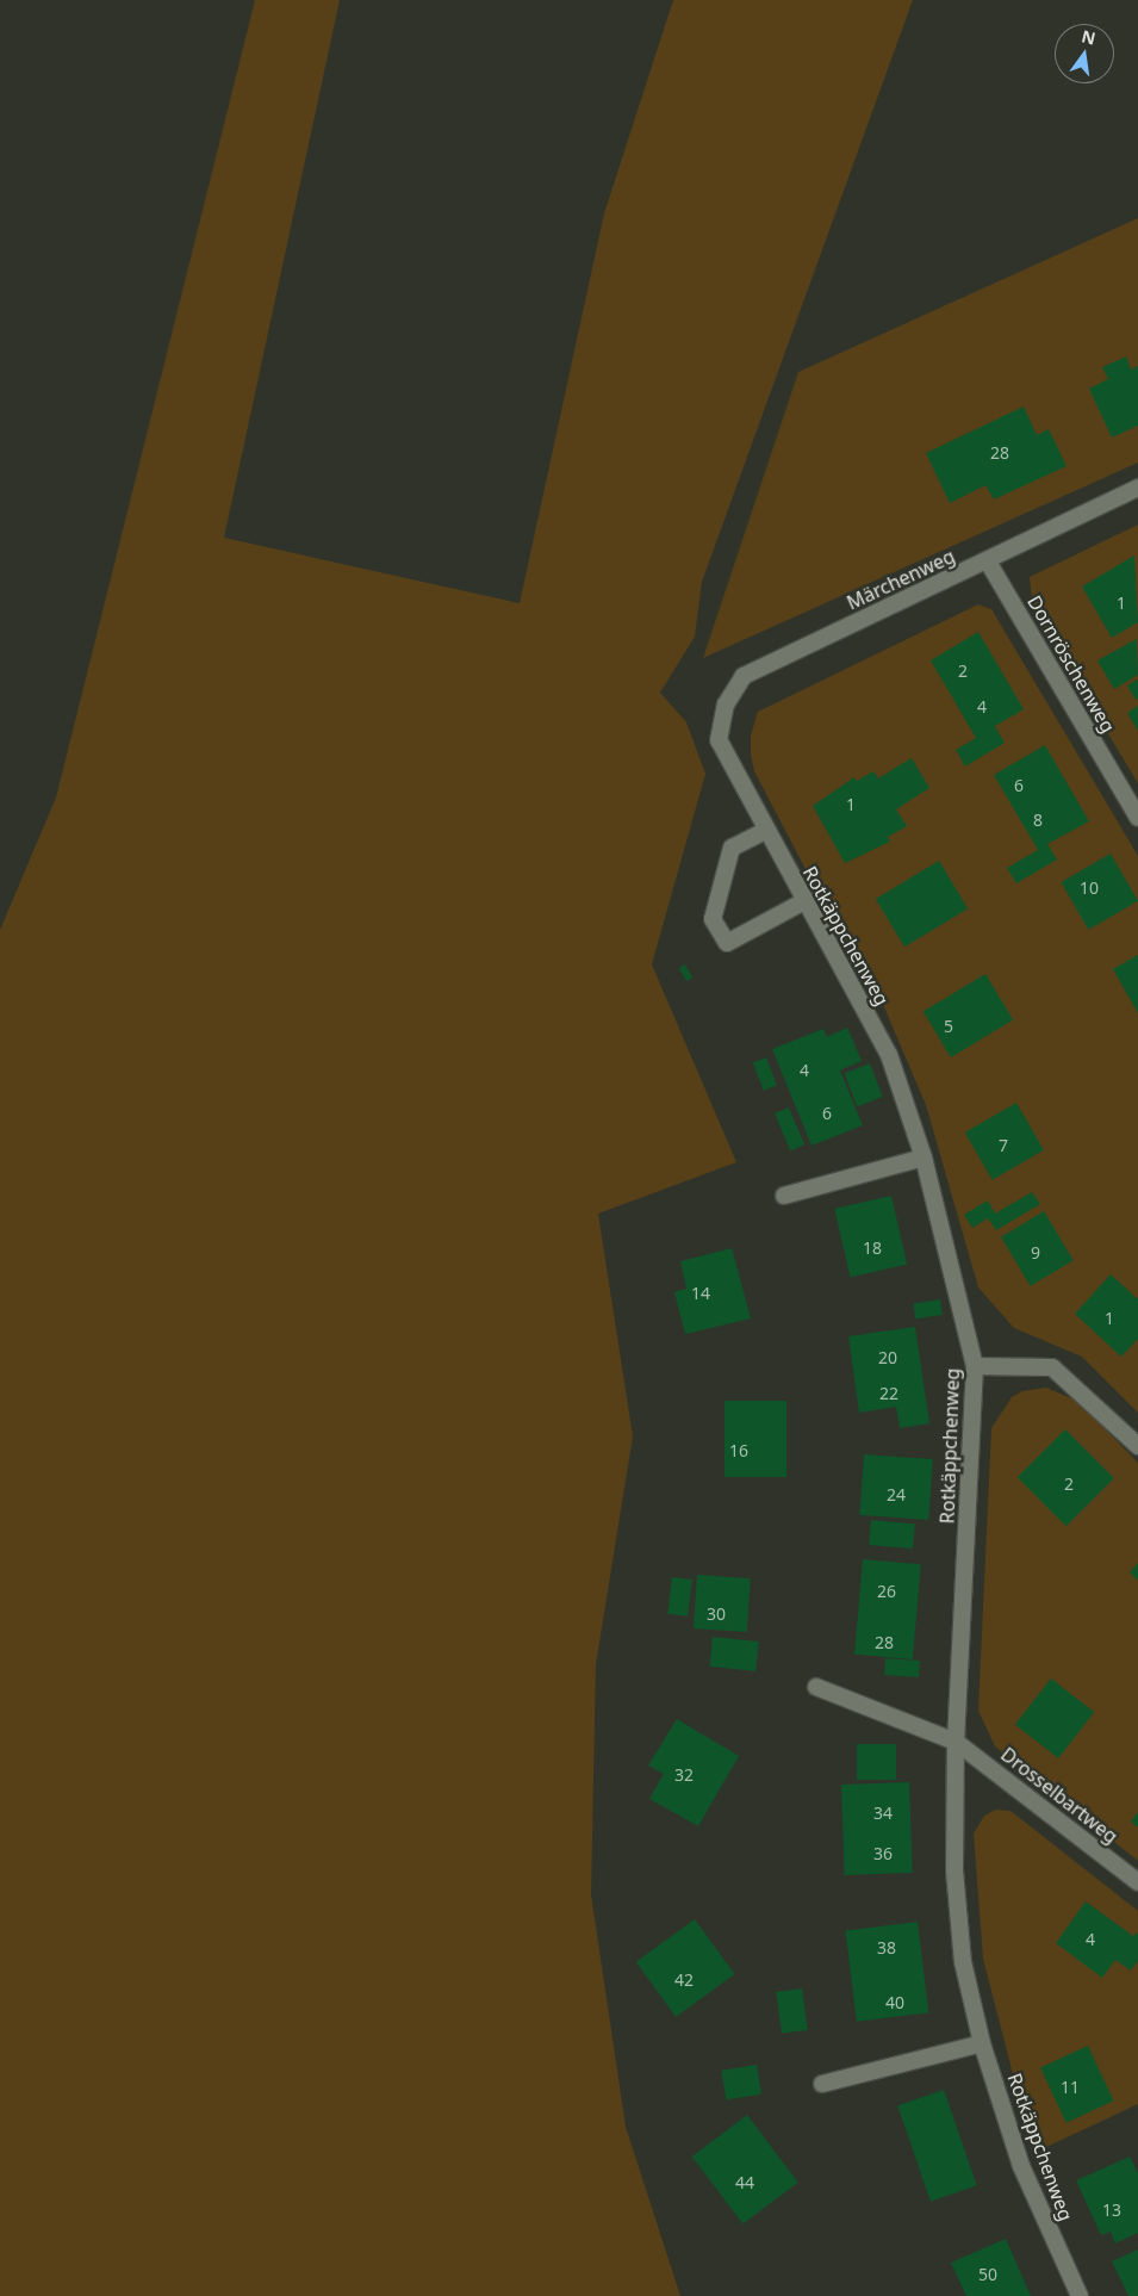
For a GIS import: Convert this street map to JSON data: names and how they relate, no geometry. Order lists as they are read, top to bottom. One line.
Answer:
{"streets":{"street":["Märchenweg","Dornröschenweg","Rotkäppchenweg","Drosselbartweg"]},"crossings":[["Märchenweg","Dornröschenweg"],["Märchenweg","Rotkäppchenweg"],["Rotkäppchenweg","Drosselbartweg"]],"house_numbers":["28","1","2","4","6","1","8","10","5","4","6","7","18","9","14","1","20","22","16","2","24","26","30","28","32","34","36","4","38","42","40","11","44","13","50"],"north":"top"}
